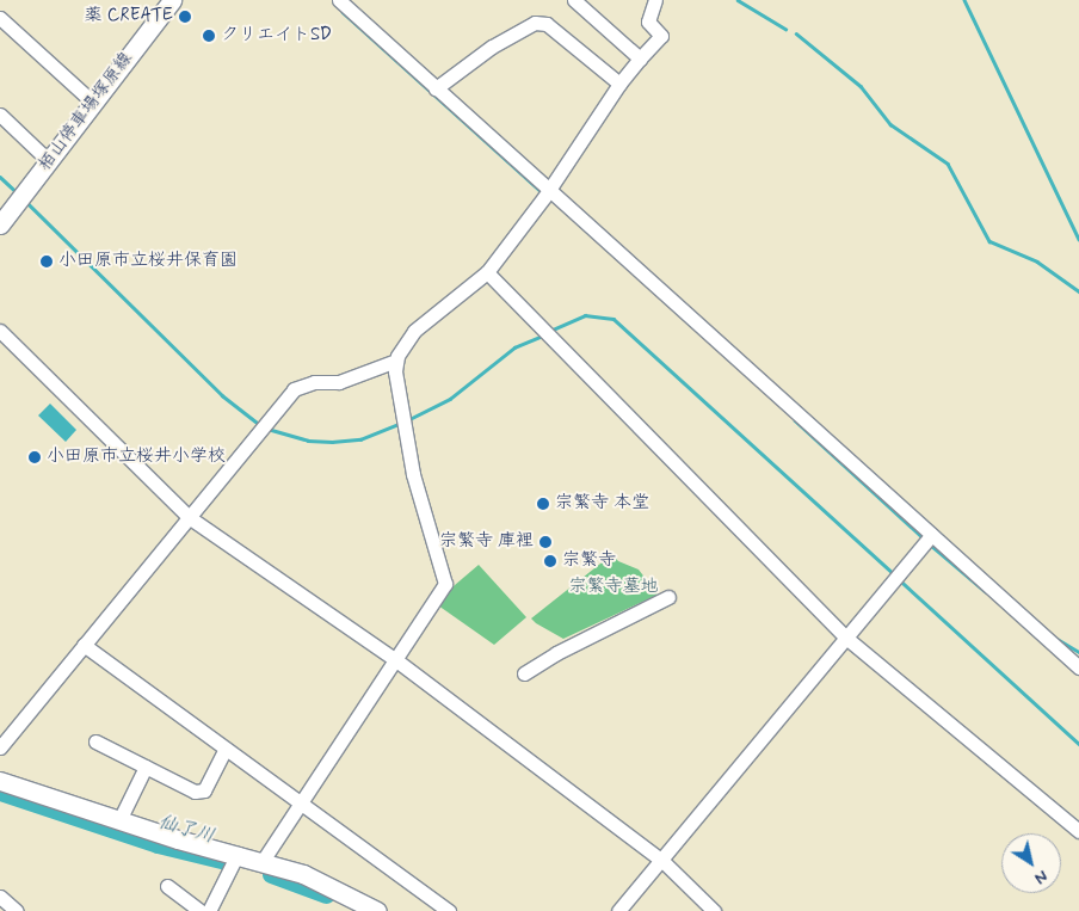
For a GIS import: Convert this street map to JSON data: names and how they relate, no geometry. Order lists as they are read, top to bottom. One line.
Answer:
{"streets":{"main road":["栢山停車場塚原線"]},"water":["仙了川"],"parks":["宗繁寺墓地"],"places":["薬 CREATE","クリエイトSD","小田原市立桜井保育園","小田原市立桜井小学校","宗繁寺 本堂","宗繁寺 庫裡","宗繁寺"],"north":"bottom right"}
